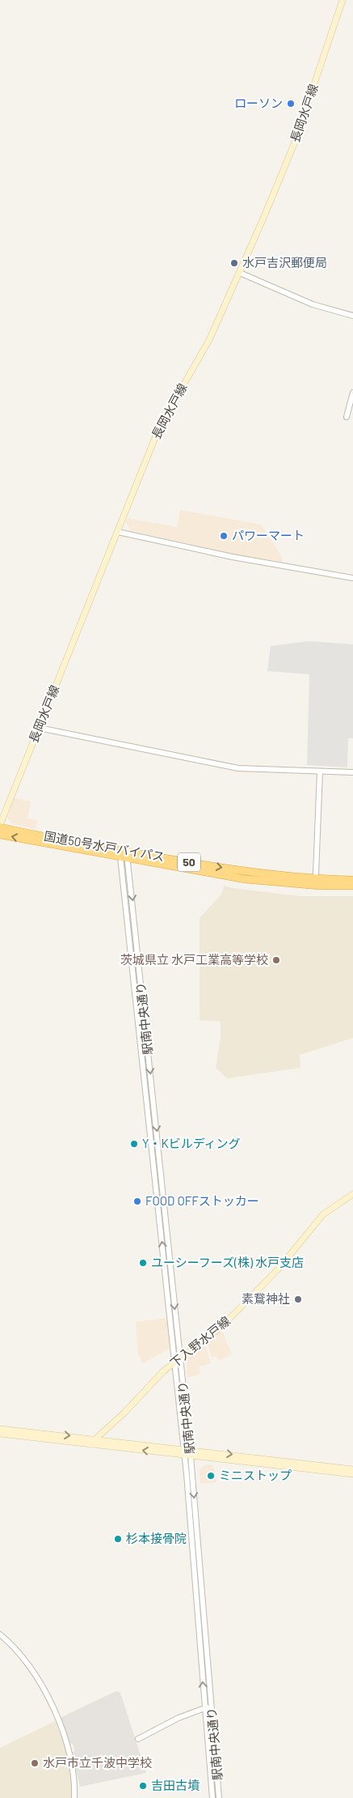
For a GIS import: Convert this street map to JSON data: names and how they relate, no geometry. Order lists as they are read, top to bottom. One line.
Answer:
{"streets":{"highway":["国道50号水戸バイパス","50"],"main road":["長岡水戸線","下入野水戸線"],"street":["駅南中央通り"]},"crossings":[["長岡水戸線","国道50号水戸バイパス"],["国道50号水戸バイパス","駅南中央通り"],["駅南中央通り","下入野水戸線"]],"places":["ローソン","水戸吉沢郵便局","パワーマート","茨城県立 水戸工業高等学校","Y・Kビルディング","FOOD OFFストッカー","ユーシーフーズ(株) 水戸支店","素鵞神社","ミニストップ","杉本接骨院","水戸市立千波中学校","吉田古墳"]}
